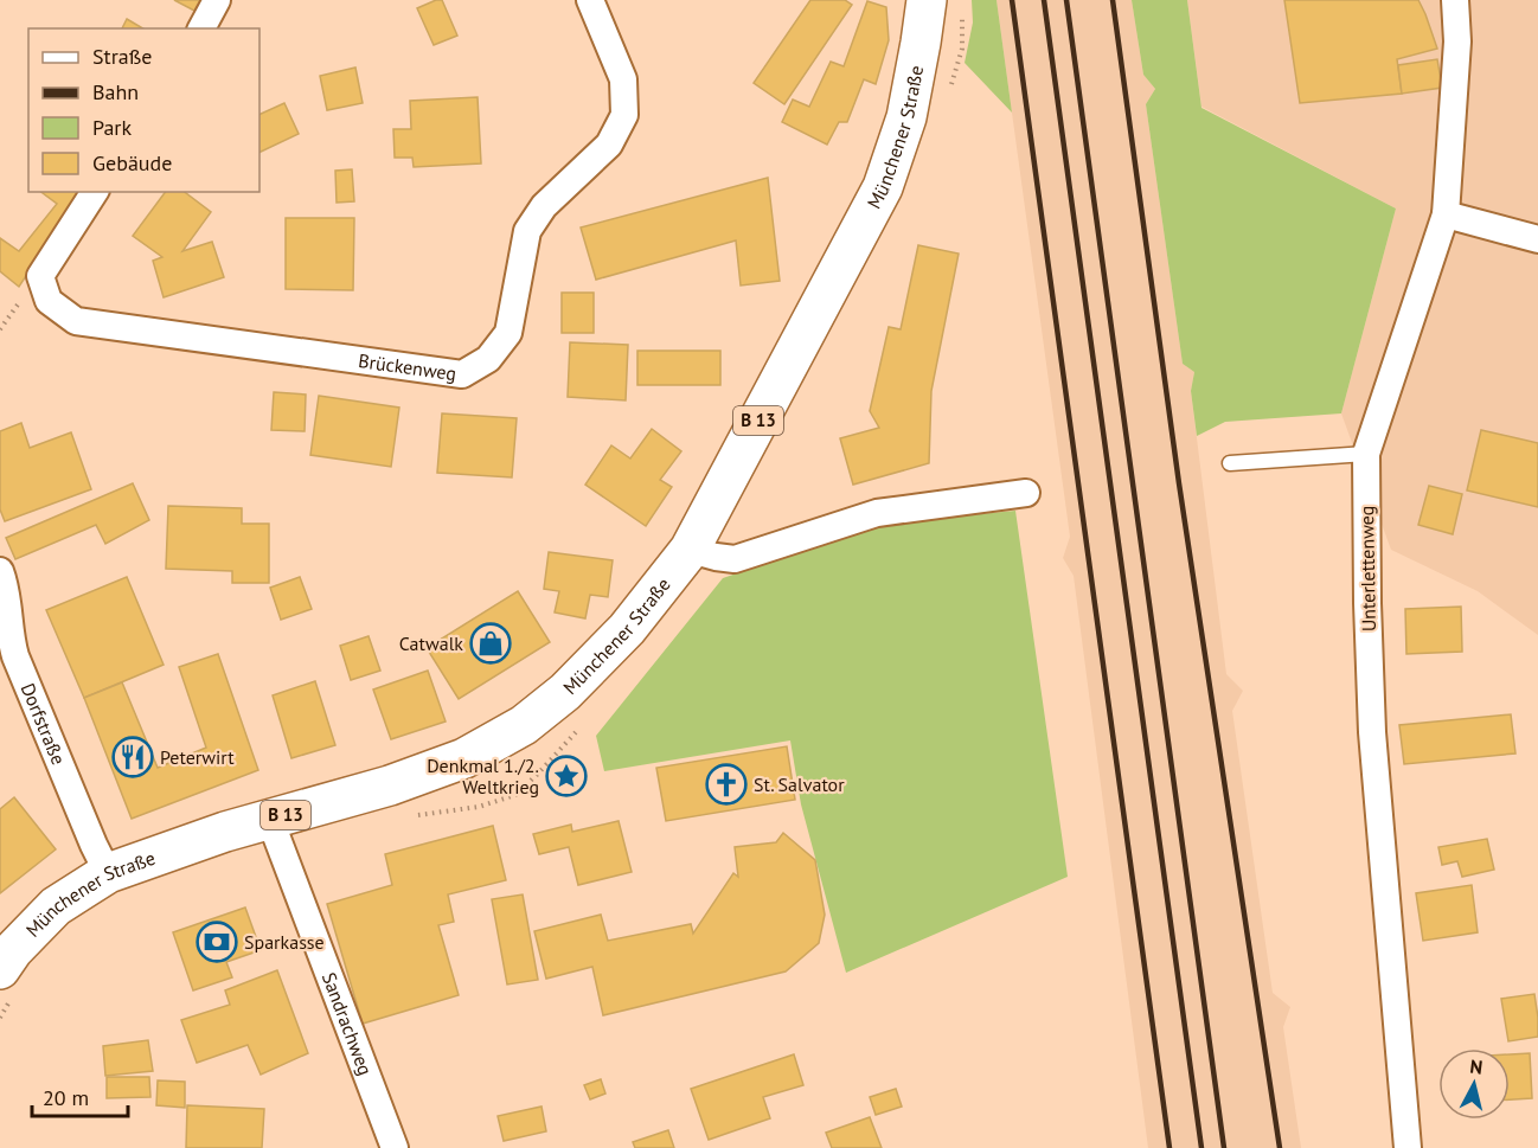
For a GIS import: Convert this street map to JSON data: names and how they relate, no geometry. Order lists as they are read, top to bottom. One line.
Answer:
{"streets":{"main road":["Münchener Straße","B 13"],"street":["Brückenweg","Unterlettenweg","Dorfstraße","Sandrachweg"]},"crossings":[["Münchener Straße","Dorfstraße"],["Münchener Straße","Sandrachweg"]],"places":{"shop":["Catwalk"],"restaurant":["Peterwirt"],"place":["Denkmal 1./2. Weltkrieg"],"church":["St. Salvator"],"bank":["Sparkasse"]},"legend":["Straße","Bahn","Park","Gebäude"],"scale_bar":"20 m","north":"top"}
